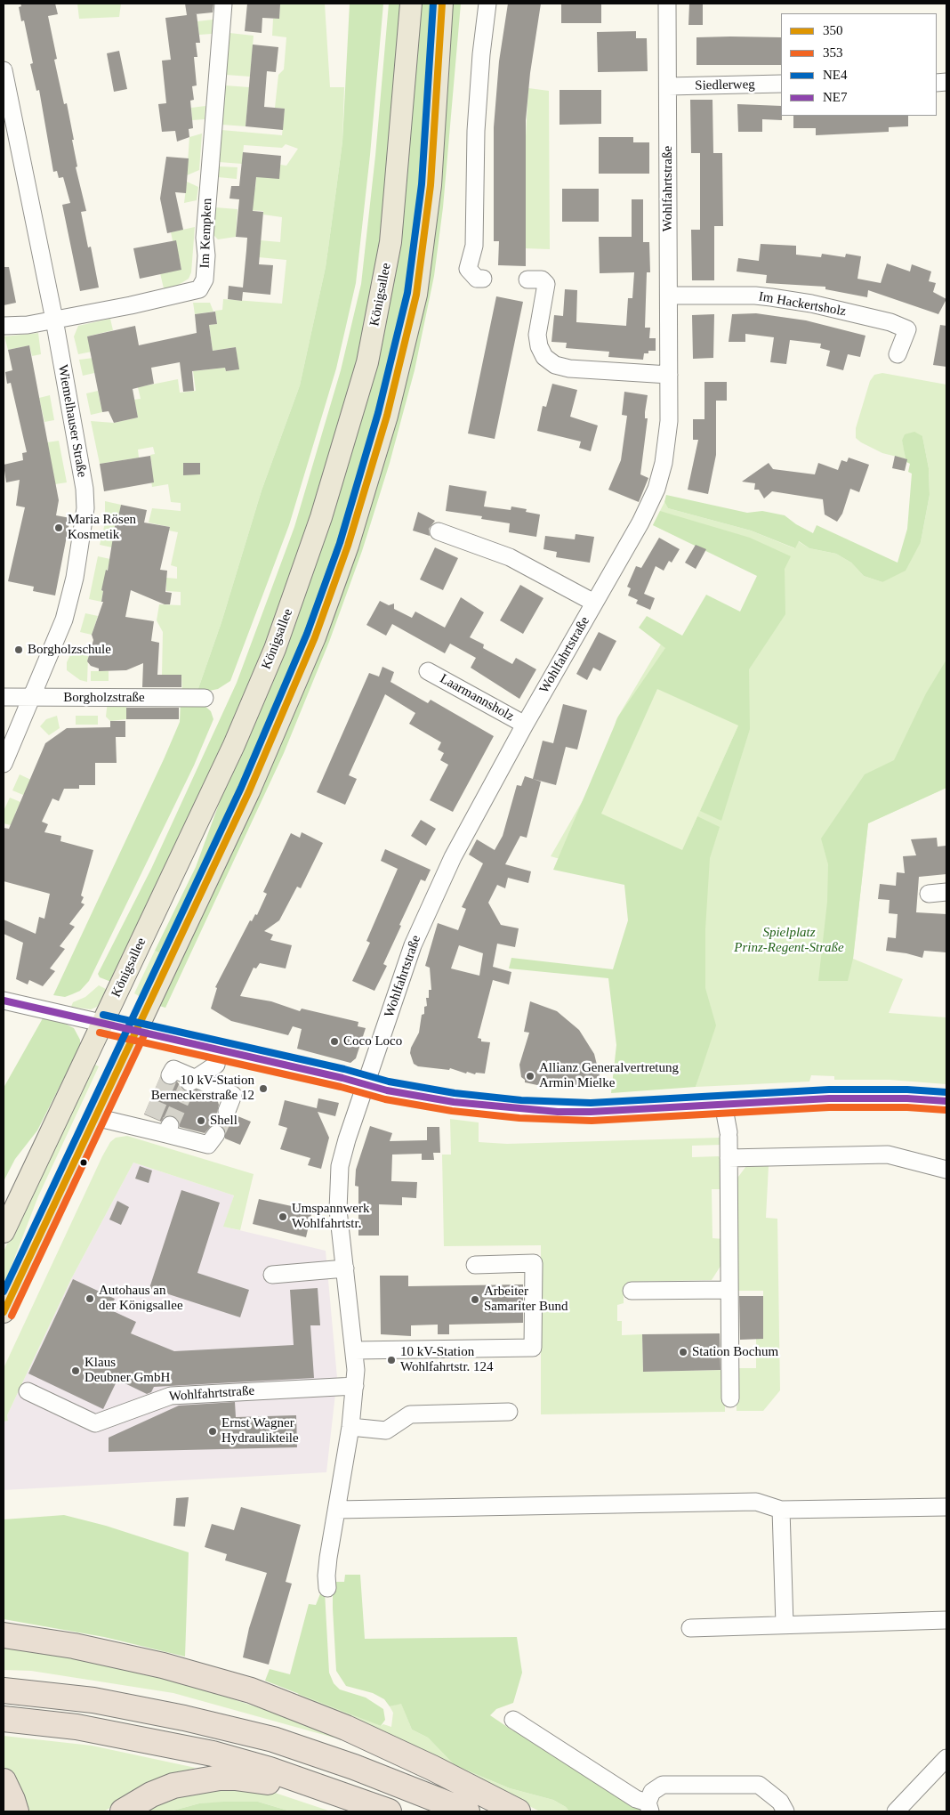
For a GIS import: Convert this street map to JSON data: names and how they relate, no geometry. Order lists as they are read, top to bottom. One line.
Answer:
{"streets":{"main road":["Königsallee"],"street":["Siedlerweg","Wohlfahrtstraße","Im Kempken","Im Hackertsholz","Wiemelhauser Straße","Borgholzstraße","Laarmannsholz"]},"crossings":[["Siedlerweg","Wohlfahrtstraße"],["Wohlfahrtstraße","Im Hackertsholz"],["Wohlfahrtstraße","Laarmannsholz"],["Im Kempken","Wiemelhauser Straße"],["Wiemelhauser Straße","Borgholzstraße"]],"parks":["Spielplatz Prinz-Regent-Straße"],"places":["Maria Rösen Kosmetik","Borgholzschule","Coco Loco","Allianz Generalvertretung Armin Mielke","10 kV-Station Berneckerstraße 12","Shell","Umspannwerk Wohlfahrtstr.","Autohaus an der Königsallee","Arbeiter Samariter Bund","Station Bochum","10 kV-Station Wohlfahrtstr. 124","Klaus Deubner GmbH","Ernst Wagner Hydraulikteile"],"lines":["transit line 350","transit line NE4","transit line NE7","transit line 353"],"legend":["350","353","NE4","NE7"]}
